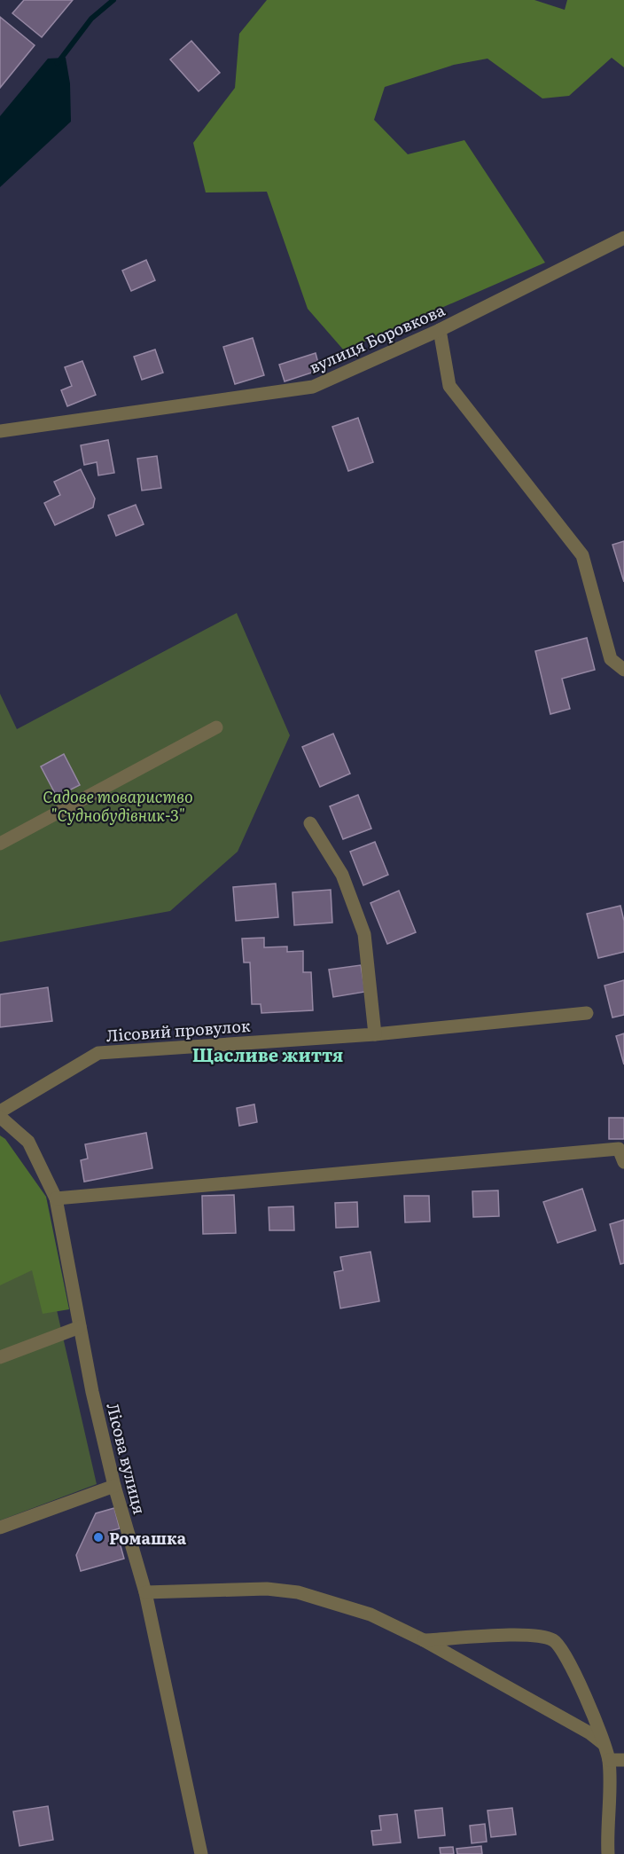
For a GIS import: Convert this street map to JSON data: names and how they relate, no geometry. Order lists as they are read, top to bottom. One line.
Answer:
{"streets":{"street":["вулиця Боровкова","Лісовий провулок","Лісова вулиця"]},"districts":["Щасливе життя"],"parks":["Садове товариство \"Суднобудівник-3\""],"places":["Ромашка"]}
